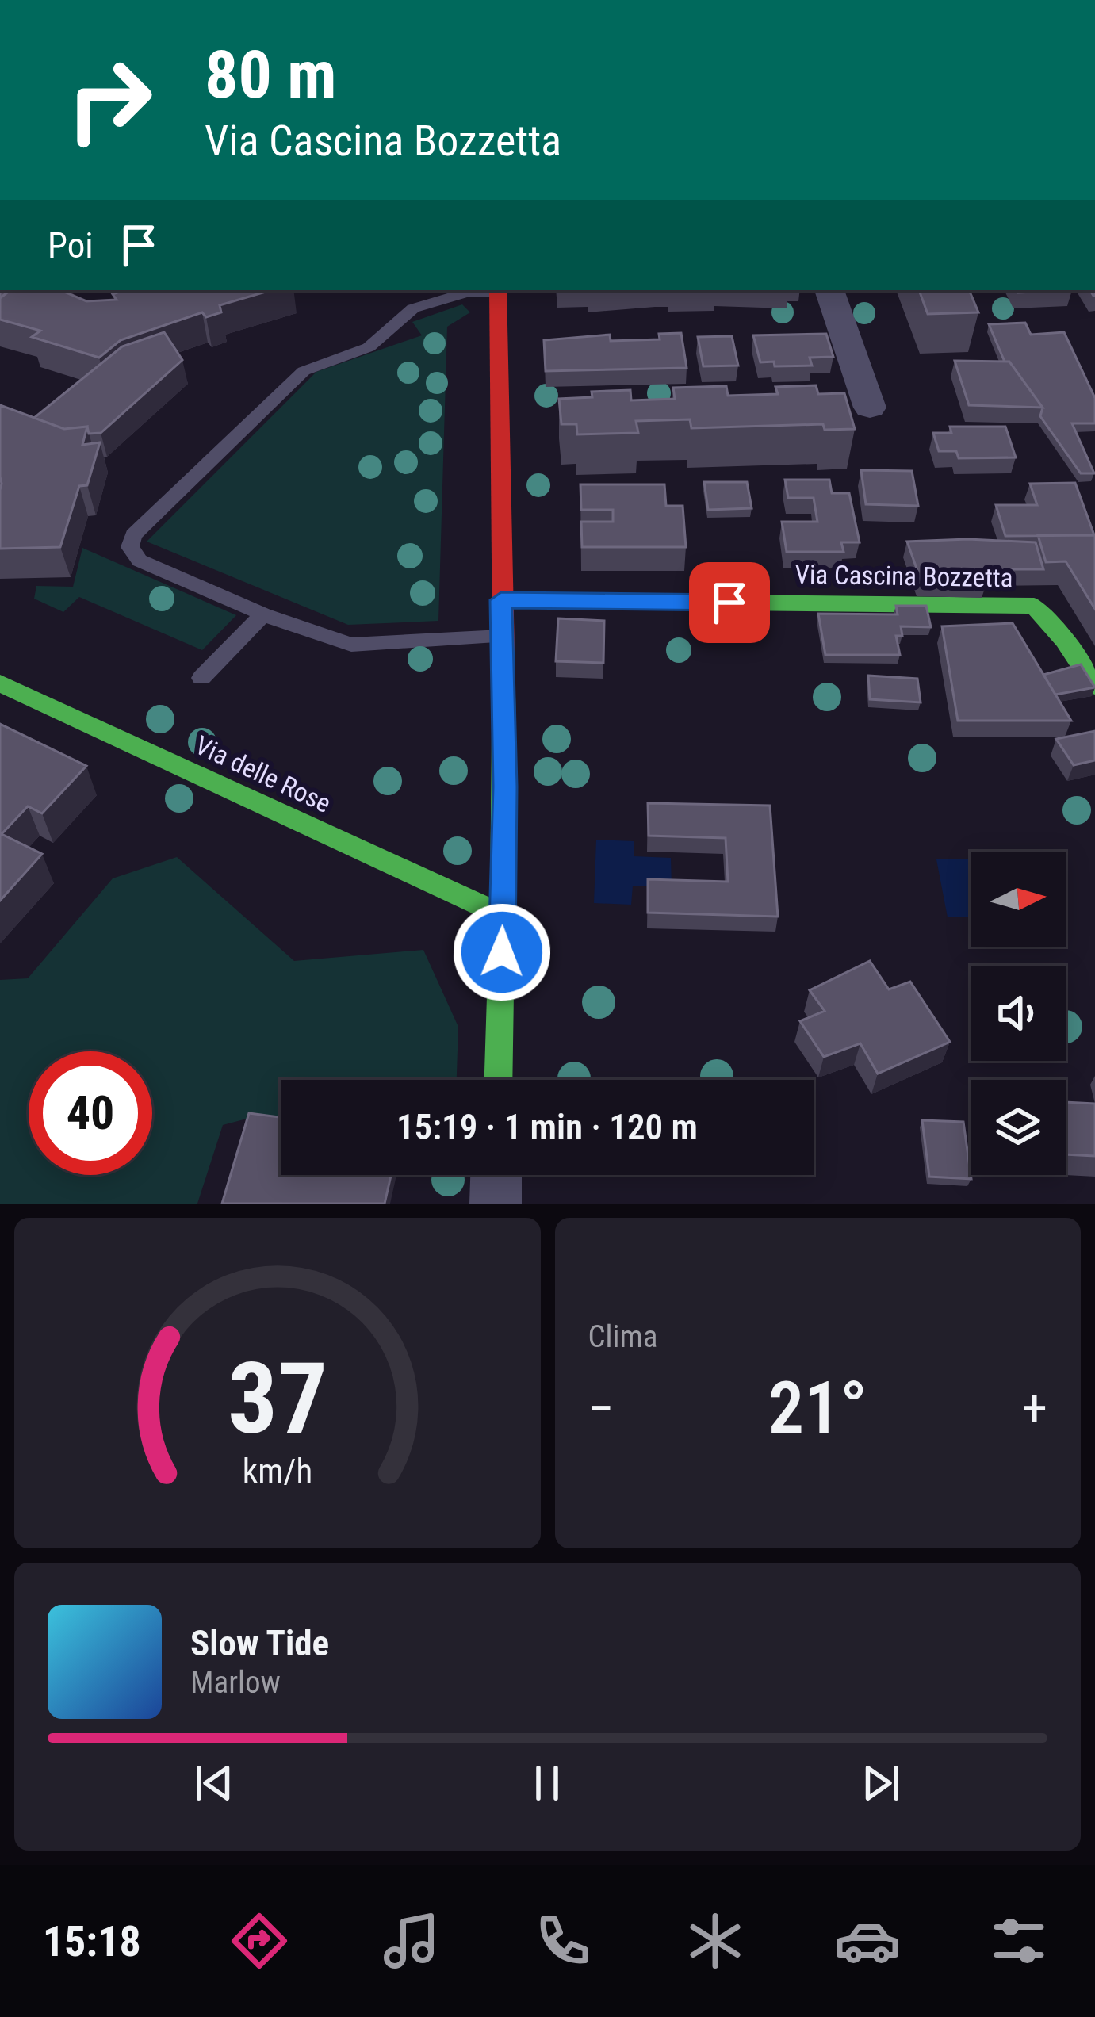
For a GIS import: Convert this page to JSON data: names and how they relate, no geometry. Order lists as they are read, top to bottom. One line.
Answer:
{"streets":{"street":["Via Cascina Bozzetta","Via delle Rose"]},"north":"right","page":{"turn":["80 m","Via Cascina Bozzetta"],"then":"Poi","limit":"40","trip":"15:19 · 1 min · 120 m","tile":"Clima","heat":["−","21°","+"],"song":["Slow Tide","Marlow"],"tabs":"15:18","gauge":["37","km/h"]}}
